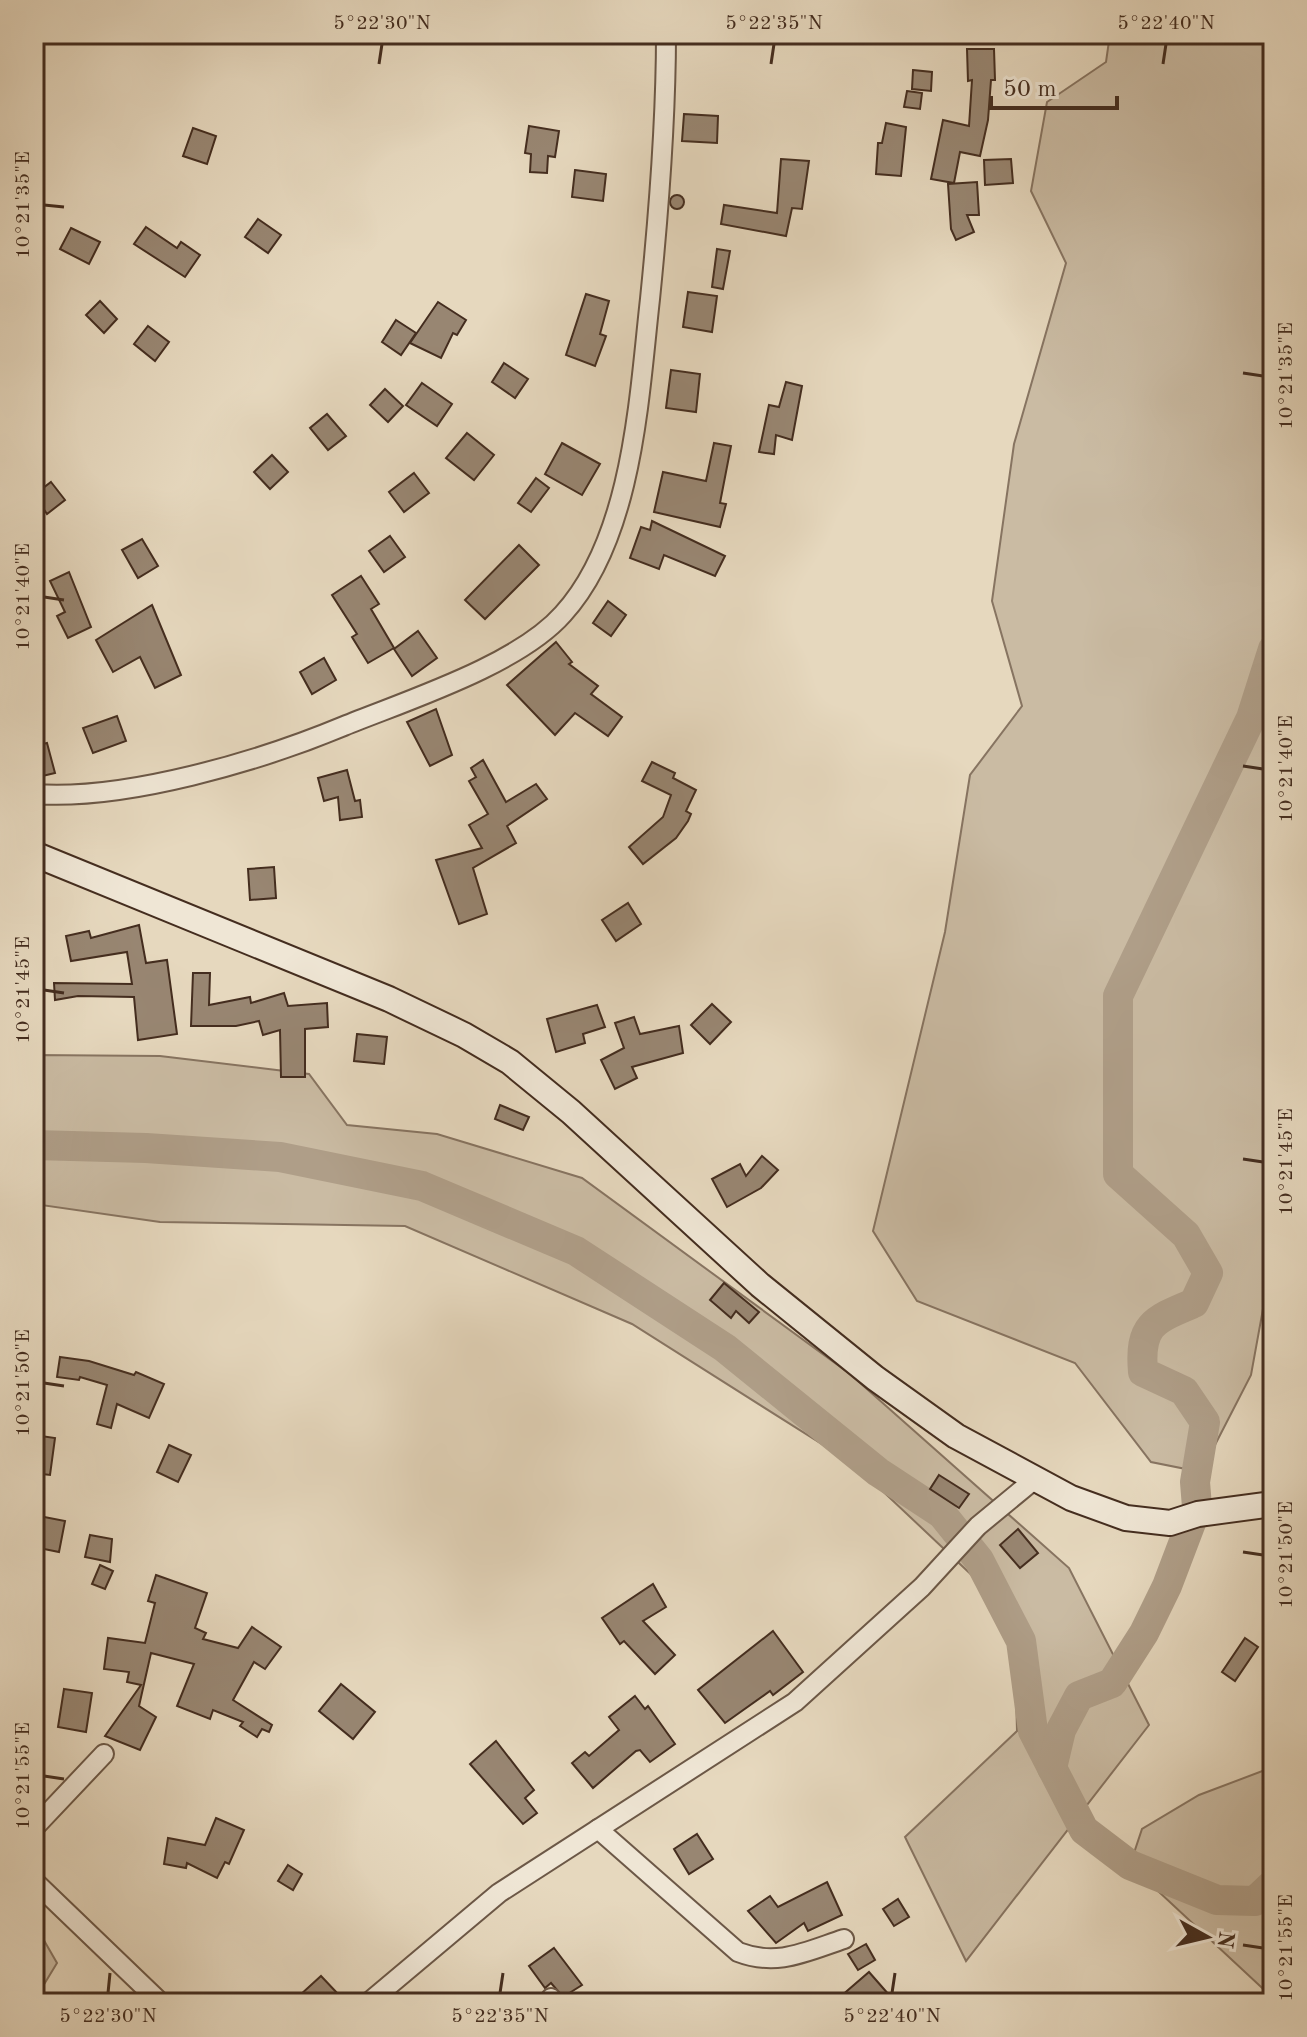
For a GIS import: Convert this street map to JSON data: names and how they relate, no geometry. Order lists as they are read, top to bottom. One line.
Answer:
{"scale_bar":"50 m","north":"right","coordinates":["5°22'30\"N","5°22'35\"N","5°22'40\"N","10°21'35\"E","10°21'40\"E","10°21'45\"E","10°21'50\"E","10°21'55\"E"]}
